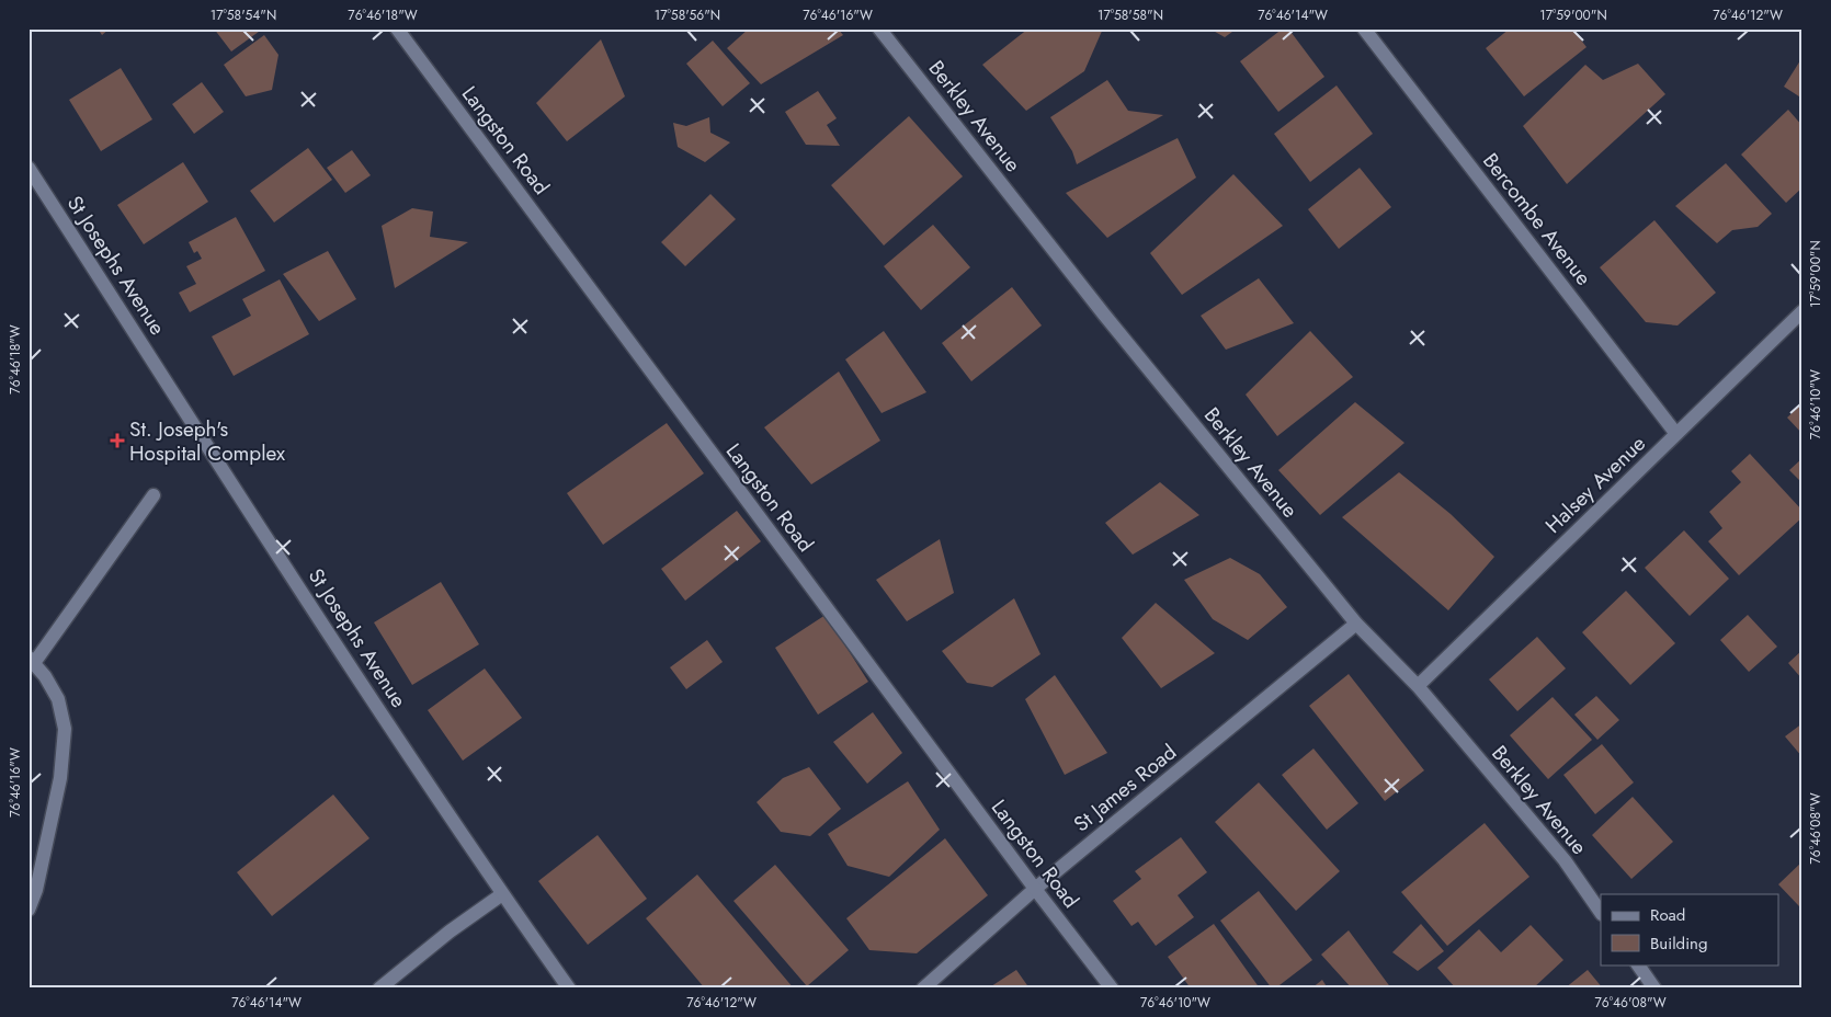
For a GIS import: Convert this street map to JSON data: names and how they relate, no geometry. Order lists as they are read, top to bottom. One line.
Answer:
{"streets":{"street":["Berkley Avenue","Langston Road","Bercombe Avenue","St Josephs Avenue","Halsey Avenue","St James Road"]},"crossings":[["Berkley Avenue","Halsey Avenue"],["Berkley Avenue","St James Road"],["Langston Road","St James Road"],["Bercombe Avenue","Halsey Avenue"]],"places":{"health":["St. Joseph's Hospital Complex"]},"legend":["Road","Building"],"coordinates":["17°58'54\"N","76°46'18\"W","17°58'56\"N","76°46'16\"W","17°58'58\"N","76°46'14\"W","17°59'00\"N","76°46'12\"W","76°46'10\"W","76°46'08\"W"]}
